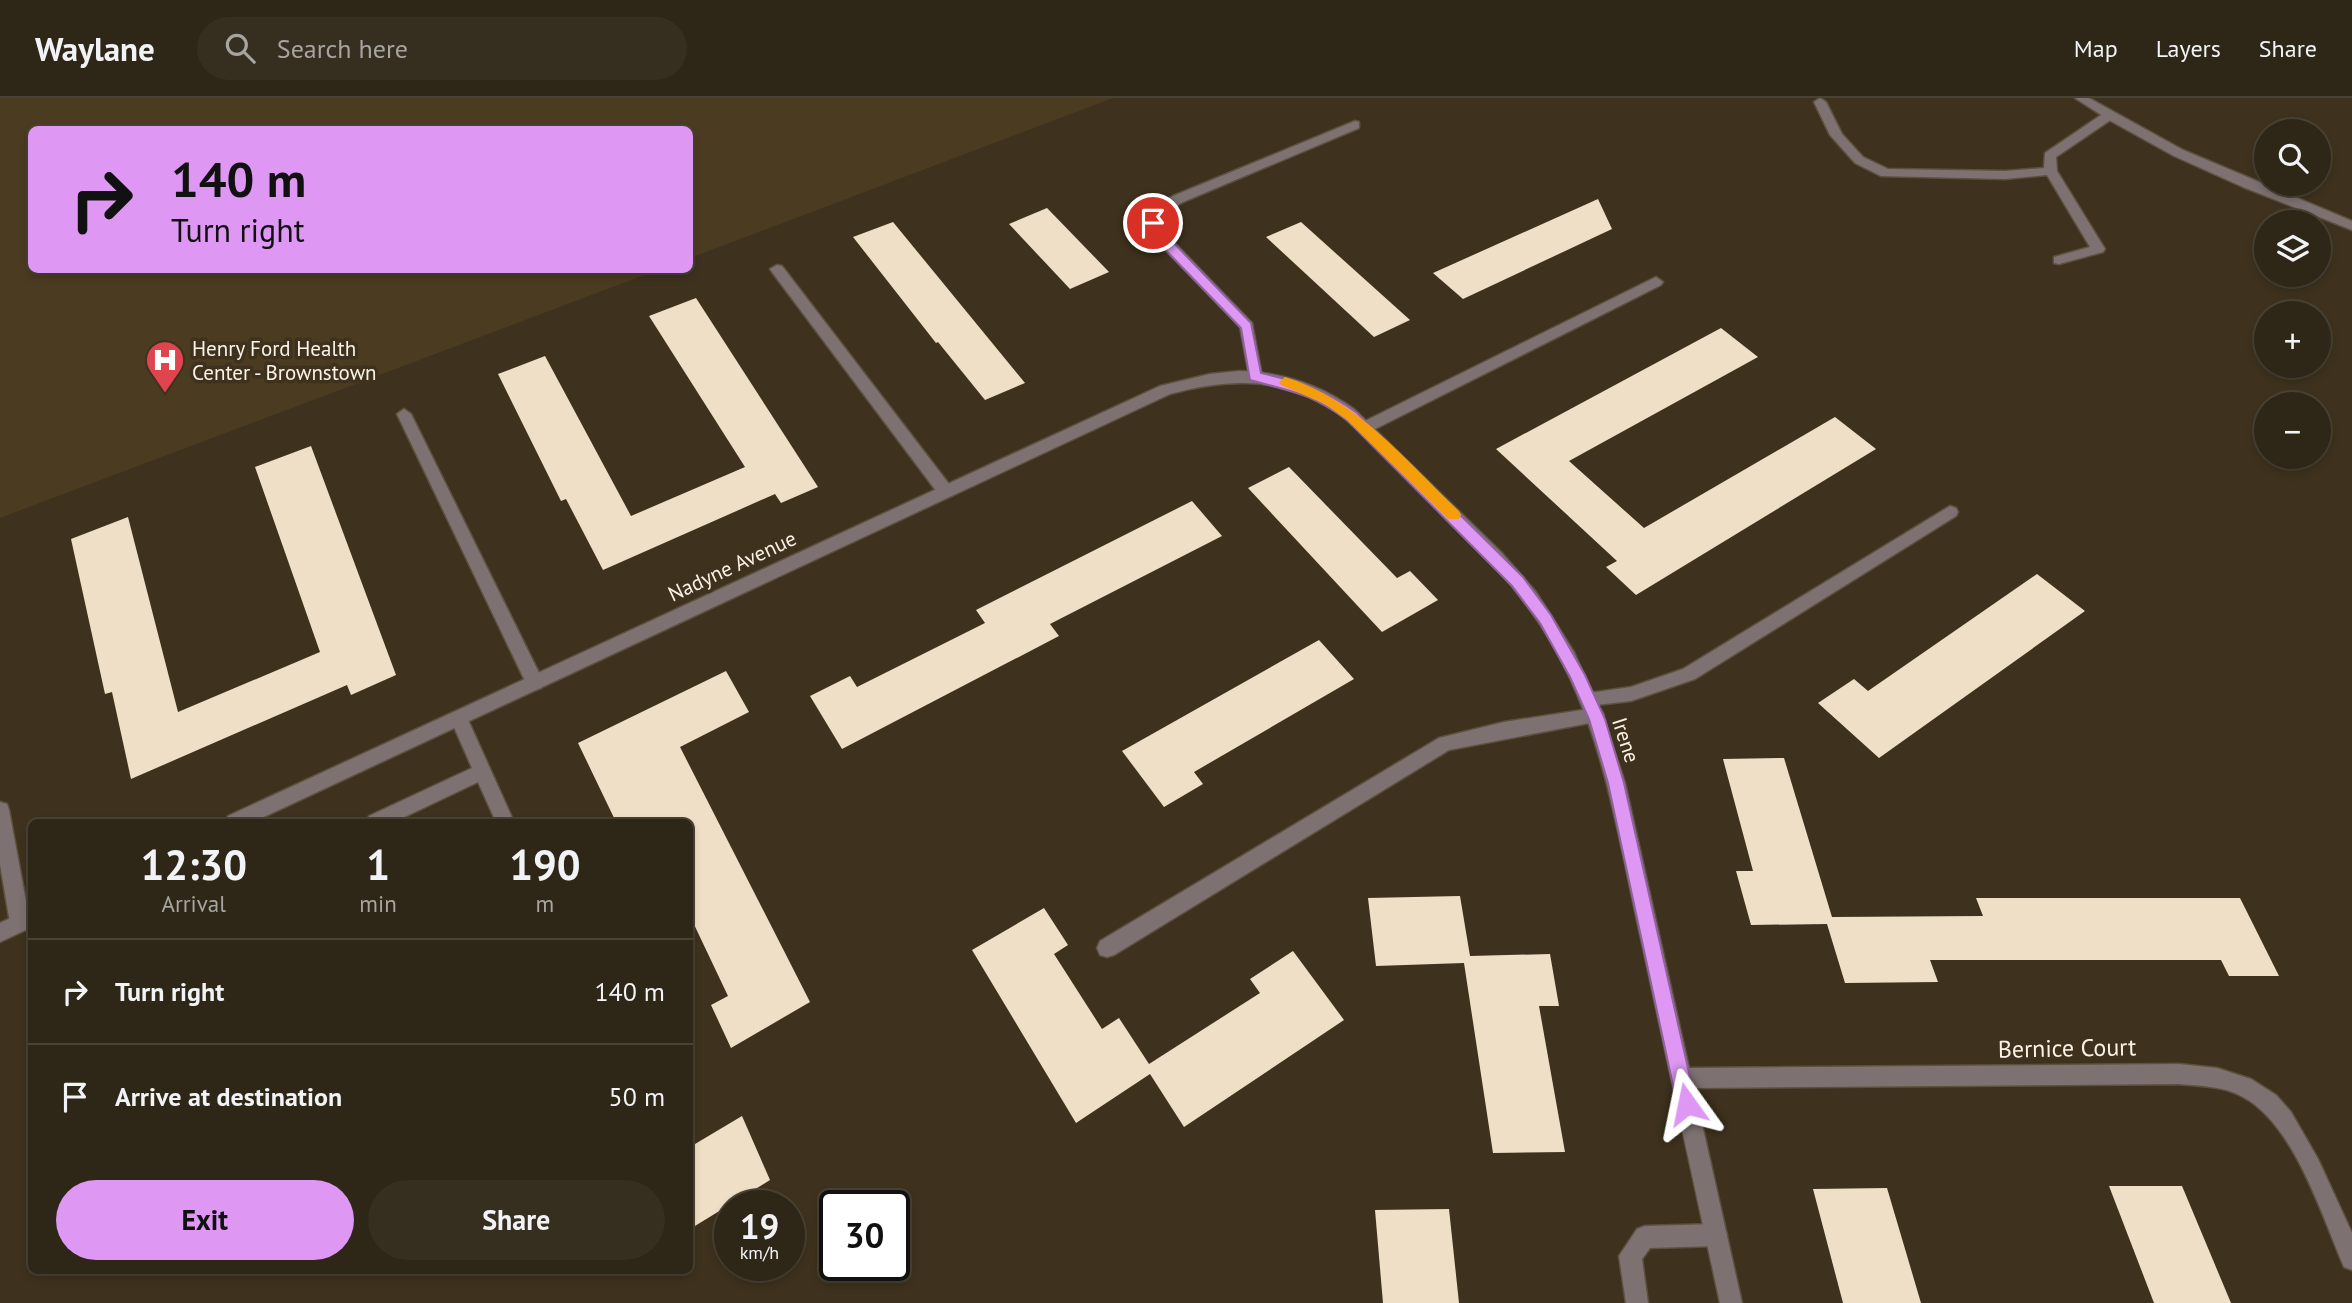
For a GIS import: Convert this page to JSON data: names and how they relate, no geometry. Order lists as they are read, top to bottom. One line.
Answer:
{"streets":{"street":["Nadyne Avenue","Irene","Bernice Court"]},"crossings":[["Nadyne Avenue","Irene"],["Irene","Bernice Court"]],"places":{"hospital":["Henry Ford Health Center - Brownstown"]},"page":{"header":"Waylane","search":"Search here","nav":["Map","Layers","Share"],"map_buttons":["+","−"],"turn":["140 m","Turn right"],"eta":["12:30","Arrival","1","min","190","m"],"list":[{"name":"Turn right","value":"140 m"},{"name":"Arrive at destination","value":"50 m"}],"buttons":["Exit","Share"],"speed":"19 km/h","limit":"30"}}
